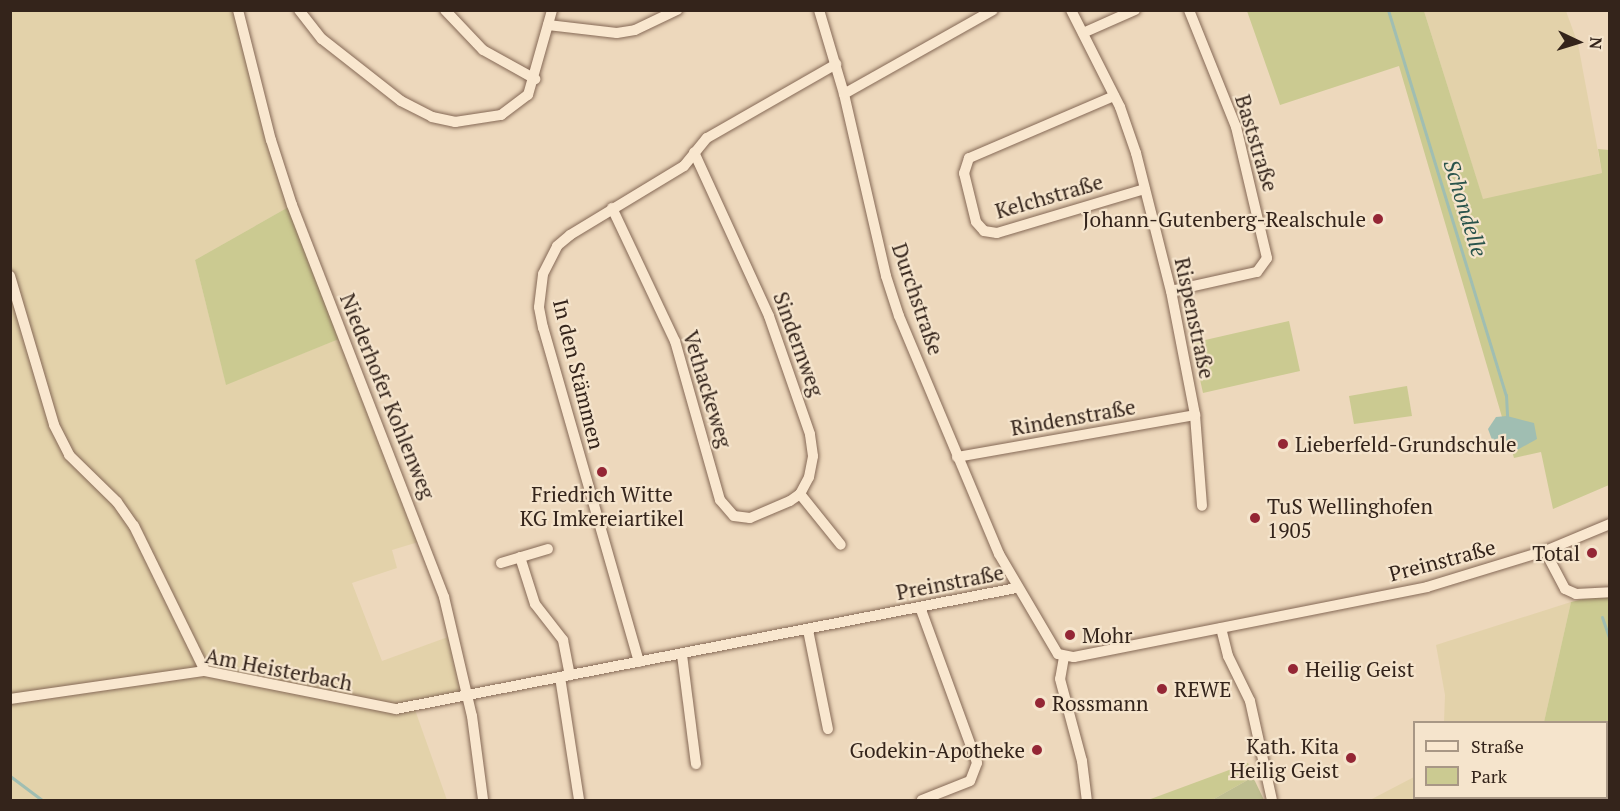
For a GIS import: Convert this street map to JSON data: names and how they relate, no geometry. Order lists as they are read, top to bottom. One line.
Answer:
{"streets":{"street":["Baststraße","Kelchstraße","Durchstraße","Rispenstraße","Sindernweg","In den Stämmen","Vethackeweg","Niederhofer Kohlenweg","Rindenstraße","Preinstraße","Am Heisterbach"]},"crossings":[["Baststraße","Rispenstraße"],["Kelchstraße","Rispenstraße"],["Durchstraße","In den Stämmen"],["Durchstraße","Rindenstraße"],["Durchstraße","Preinstraße"],["Rispenstraße","Rindenstraße"],["Sindernweg","In den Stämmen"],["Sindernweg","Vethackeweg"],["In den Stämmen","Vethackeweg"],["In den Stämmen","Preinstraße"],["Niederhofer Kohlenweg","Preinstraße"],["Niederhofer Kohlenweg","Am Heisterbach"],["Preinstraße","Am Heisterbach"]],"water":["Schondelle"],"places":["Johann-Gutenberg-Realschule","Lieberfeld-Grundschule","Friedrich Witte KG Imkereiartikel","TuS Wellinghofen 1905","Total","Mohr","Heilig Geist","REWE","Rossmann","Godekin-Apotheke","Kath. Kita Heilig Geist"],"legend":["Straße","Park"],"north":"right"}
